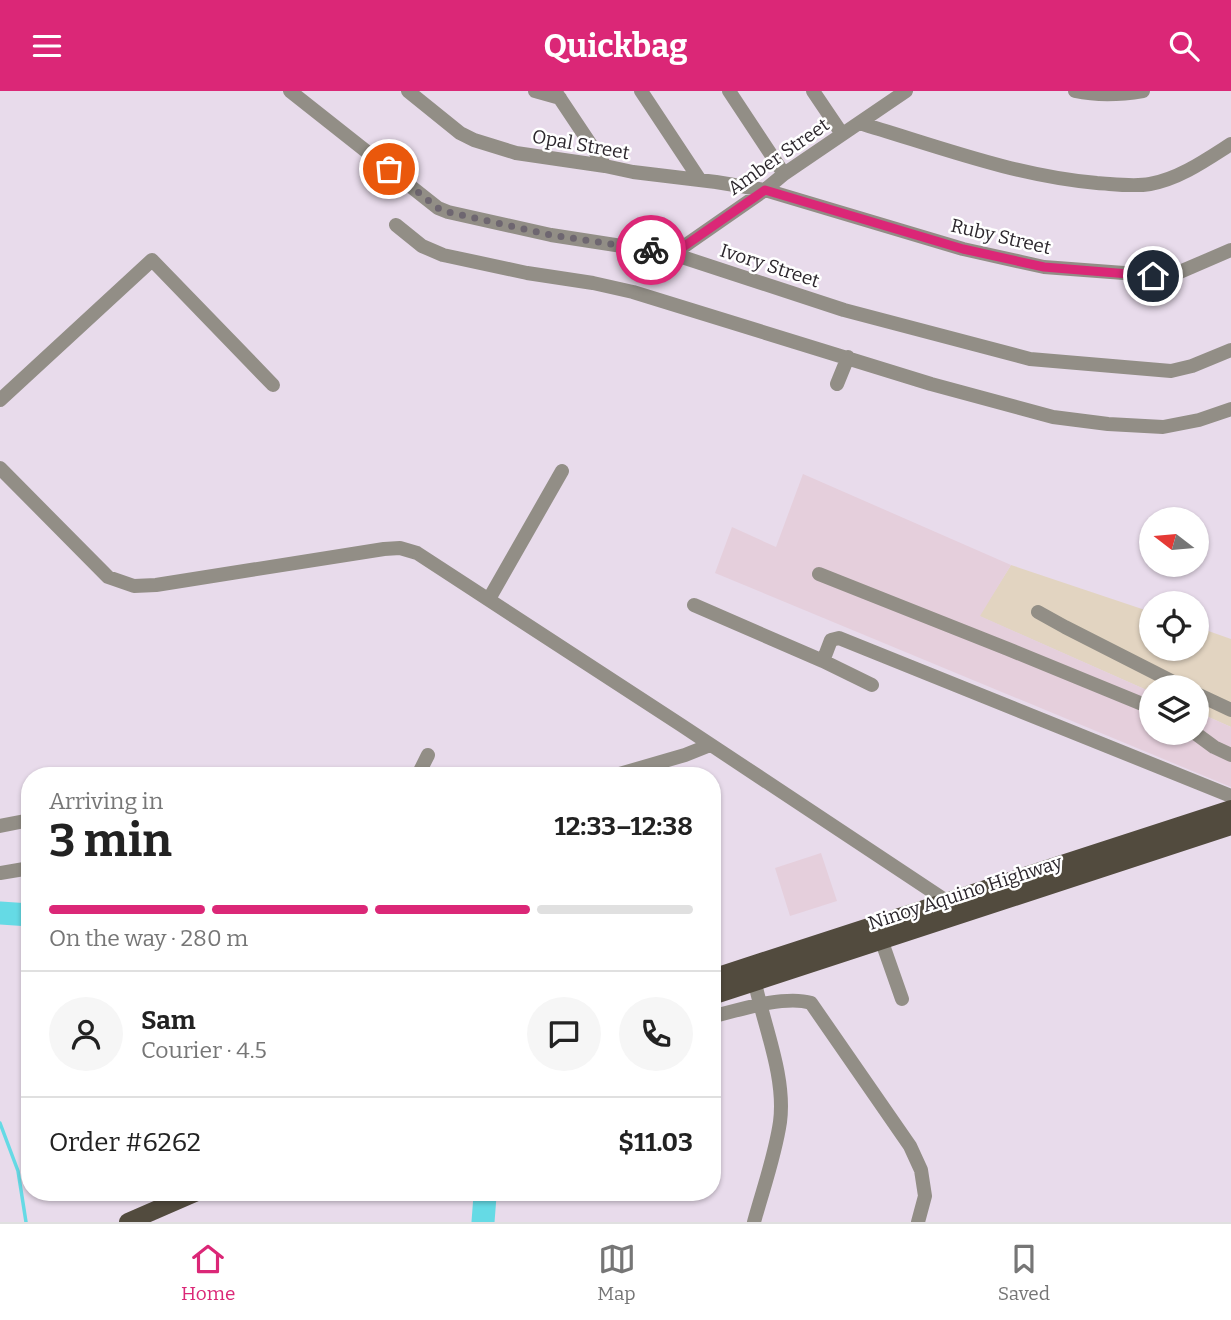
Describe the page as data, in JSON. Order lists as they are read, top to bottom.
{
  "streets": {
    "main road": ["Ninoy Aquino Highway"],
    "street": [
      "Opal Street",
      "Amber Street",
      "Ruby Street",
      "Ivory Street"
    ]
  },
  "crossings": [
    ["Opal Street", "Amber Street"],
    ["Opal Street", "Ruby Street"],
    ["Amber Street", "Ruby Street"],
    ["Amber Street", "Ivory Street"]
  ],
  "north": "left",
  "page": {
    "header": "Quickbag",
    "heading": ["3 min", "Arriving in", "12:33–12:38"],
    "panel": [
      "Sam",
      "Courier · 4.5",
      "Order #6262",
      "$11.03"
    ],
    "bar": "On the way · 280 m",
    "tabs": ["Home", "Map", "Saved"]
  }
}
